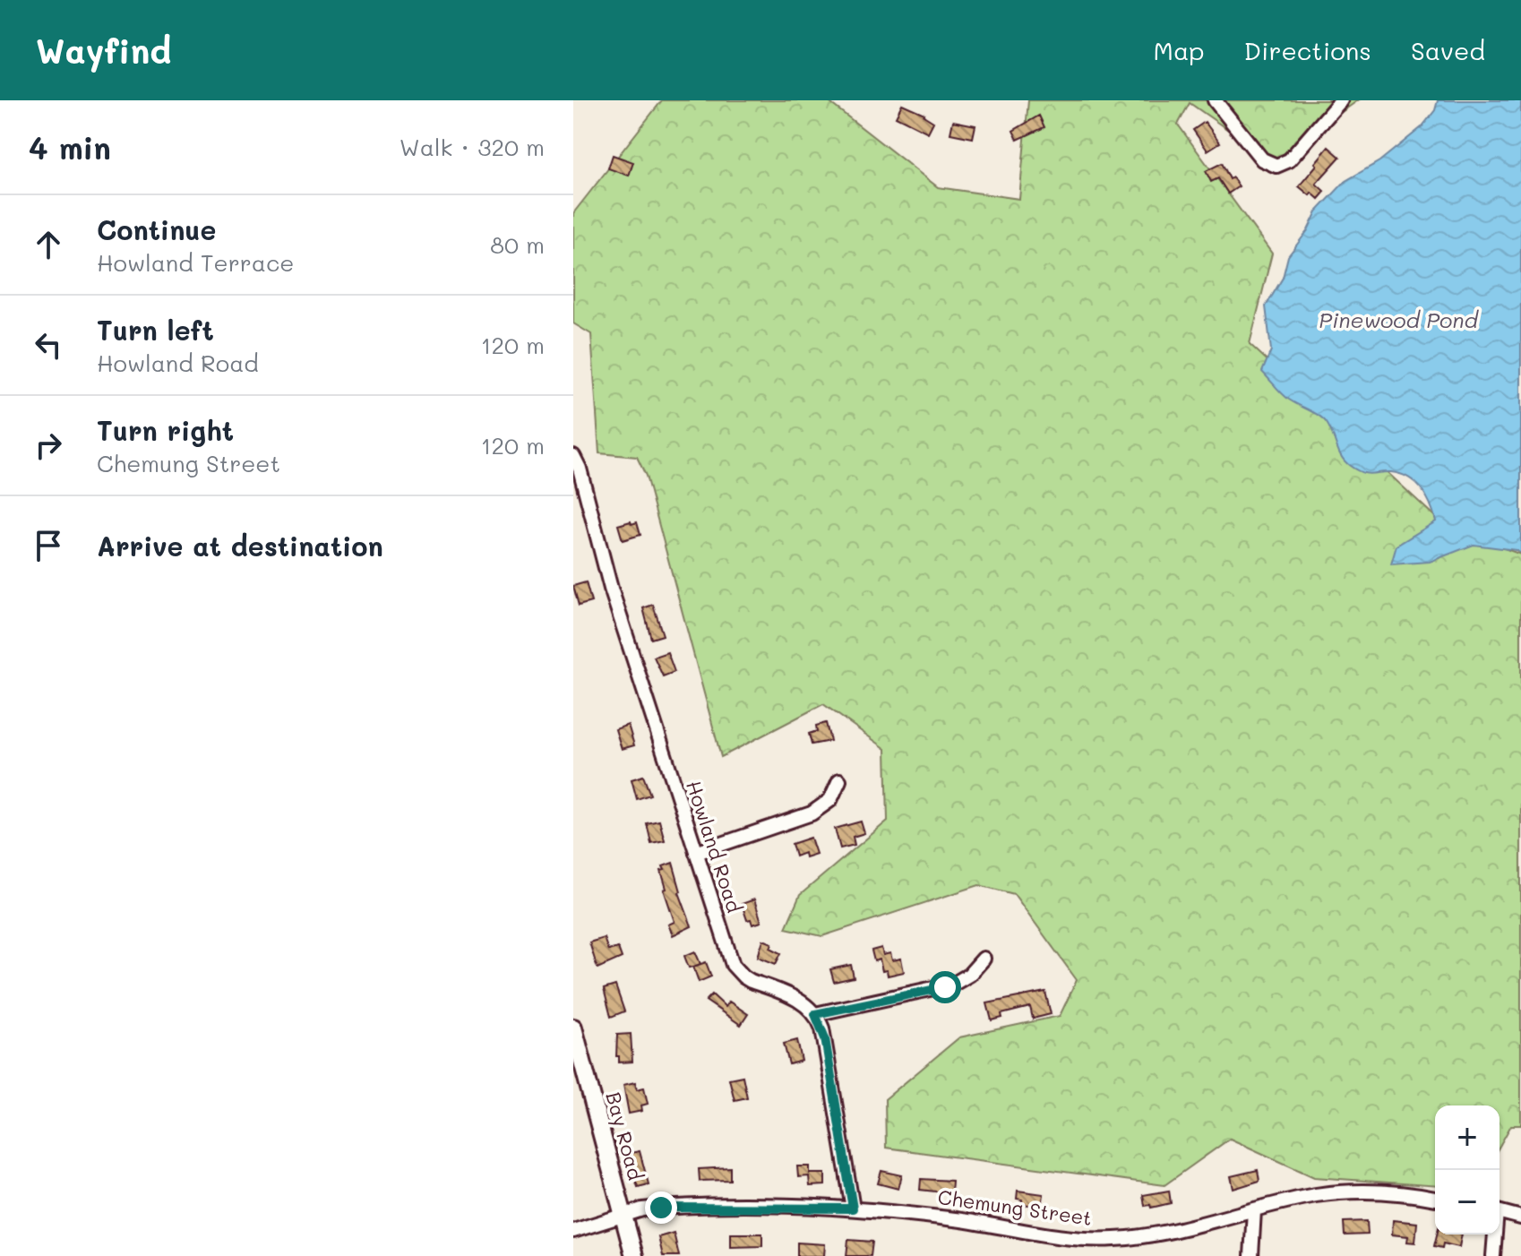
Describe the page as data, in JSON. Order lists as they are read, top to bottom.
{
  "streets": {
    "main road": ["Bay Road"],
    "street": ["Howland Road", "Chemung Street"]
  },
  "crossings": [
    ["Bay Road", "Chemung Street"]
  ],
  "water": ["Pinewood Pond"],
  "page": {
    "header": "Wayfind",
    "nav": ["Map", "Directions", "Saved"],
    "heading": ["4 min", "Walk · 320 m"],
    "list": [
      ["Continue", "Howland Terrace", "80 m"],
      ["Turn left", "Howland Road", "120 m"],
      ["Turn right", "Chemung Street", "120 m"],
      "Arrive at destination"
    ],
    "map_buttons": ["+", "−"]
  }
}
